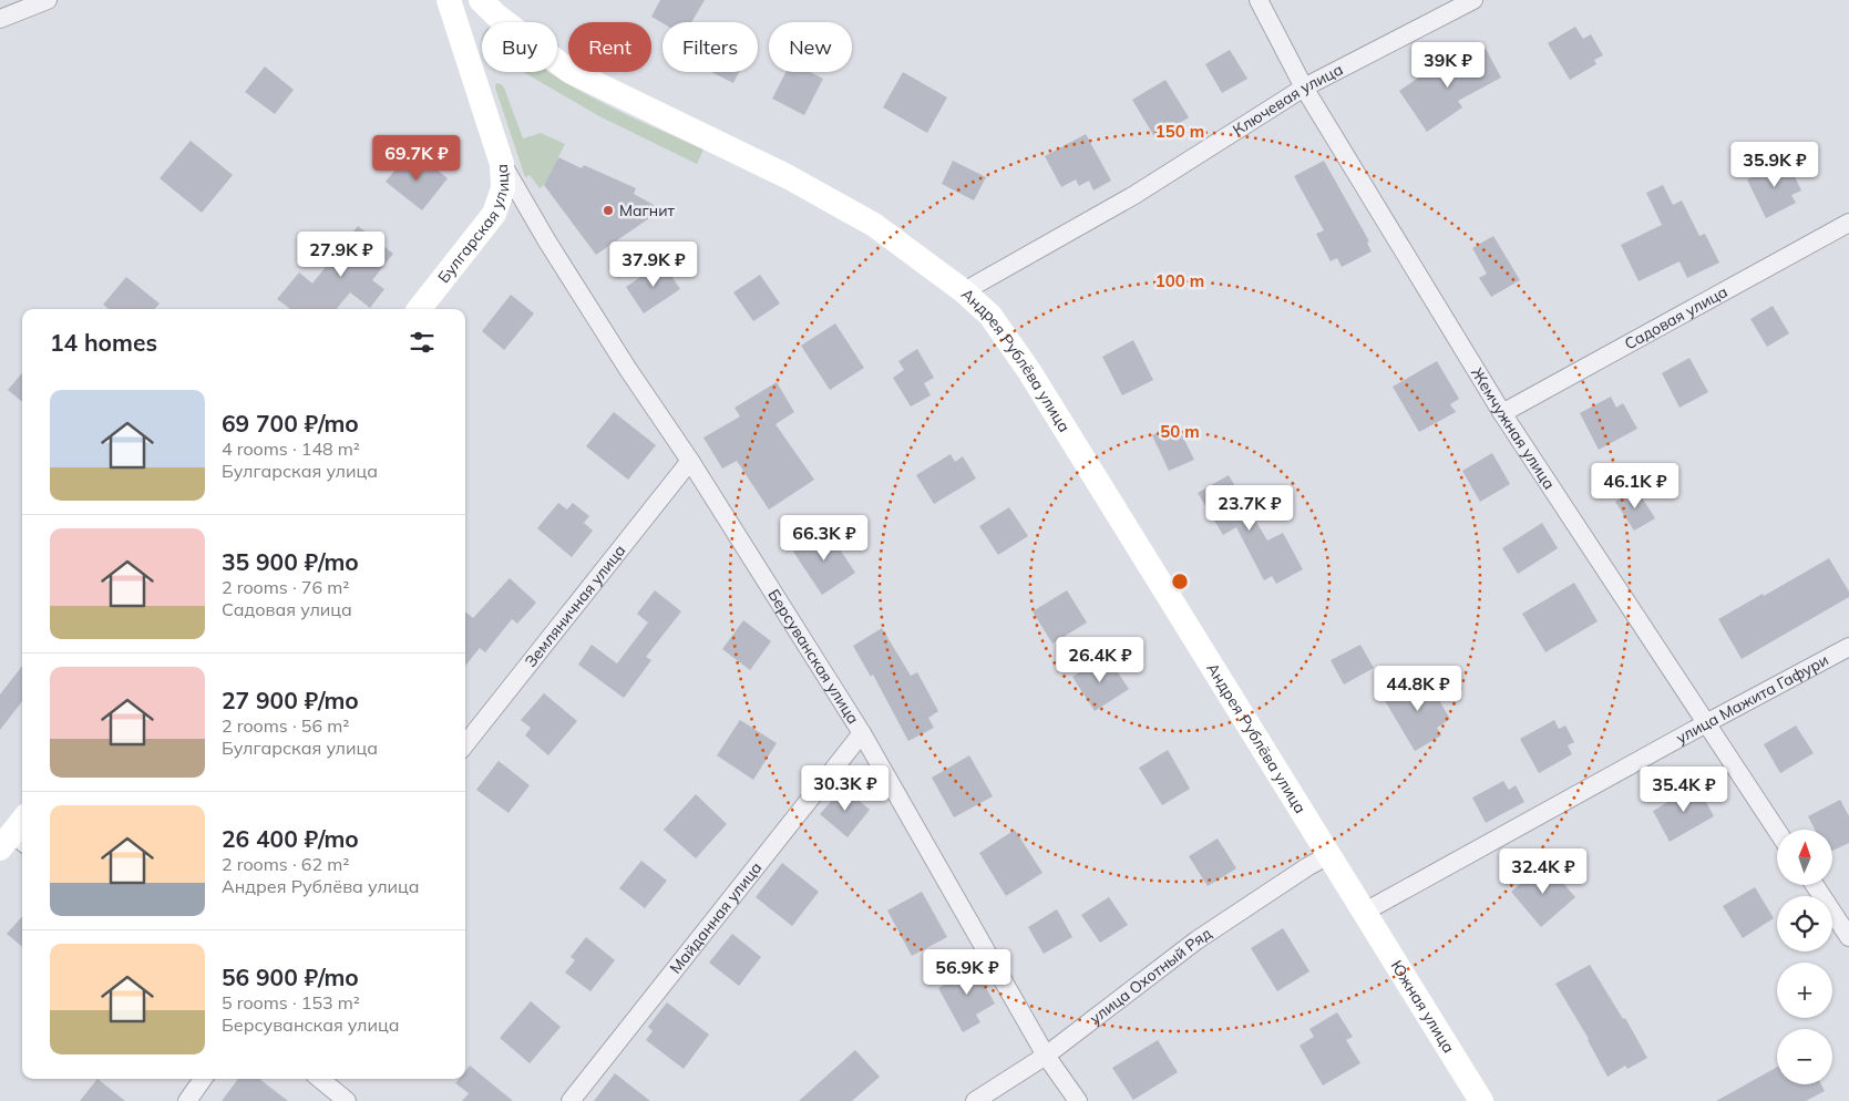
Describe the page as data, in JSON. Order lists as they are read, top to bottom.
{
  "streets": {
    "street": [
      "Ключевая улица",
      "Булгарская улица",
      "Садовая улица",
      "Андрея Рублёва улица",
      "Жемчужная улица",
      "Земляничная улица",
      "Берсуванская улица",
      "улица Мажита Гафури",
      "Майданная улица",
      "улица Охотный Ряд",
      "Южная улица"
    ]
  },
  "crossings": [
    ["Ключевая улица", "Андрея Рублёва улица"],
    ["Ключевая улица", "Жемчужная улица"],
    ["Булгарская улица", "Берсуванская улица"],
    ["Садовая улица", "Жемчужная улица"],
    ["Андрея Рублёва улица", "улица Мажита Гафури"],
    ["Андрея Рублёва улица", "улица Охотный Ряд"],
    ["Андрея Рублёва улица", "Южная улица"],
    ["Жемчужная улица", "улица Мажита Гафури"],
    ["Земляничная улица", "Берсуванская улица"],
    ["Берсуванская улица", "Майданная улица"],
    ["Берсуванская улица", "улица Охотный Ряд"],
    ["улица Мажита Гафури", "Южная улица"]
  ],
  "places": ["Магнит"],
  "north": "top",
  "page": {
    "chip": [
      "Buy",
      "Rent",
      "Filters",
      "New"
    ],
    "price": [
      "39K ₽",
      "69.7K ₽",
      "35.9K ₽",
      "27.9K ₽",
      "37.9K ₽",
      "46.1K ₽",
      "23.7K ₽",
      "66.3K ₽",
      "26.4K ₽",
      "44.8K ₽",
      "30.3K ₽",
      "35.4K ₽",
      "32.4K ₽",
      "56.9K ₽"
    ],
    "heading": "14 homes",
    "list": [
      {
        "name": "69 700 ₽/mo",
        "note": "4 rooms · 148 m² · Булгарская улица"
      },
      {
        "name": "35 900 ₽/mo",
        "note": "2 rooms · 76 m² · Садовая улица"
      },
      {
        "name": "27 900 ₽/mo",
        "note": "2 rooms · 56 m² · Булгарская улица"
      },
      {
        "name": "26 400 ₽/mo",
        "note": "2 rooms · 62 m² · Андрея Рублёва улица"
      },
      {
        "name": "56 900 ₽/mo",
        "note": "5 rooms · 153 m² · Берсуванская улица"
      }
    ],
    "map_buttons": ["+", "−"]
  },
  "rings": ["150 m", "100 m", "50 m"]
}
